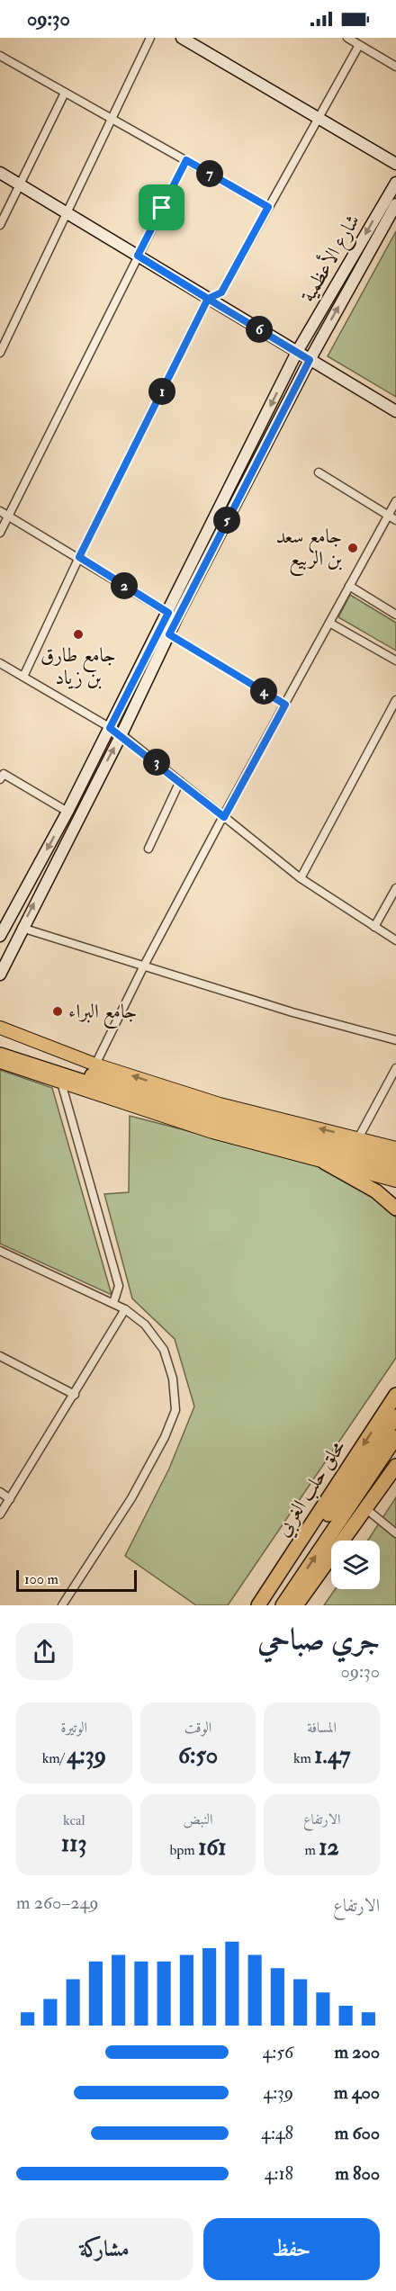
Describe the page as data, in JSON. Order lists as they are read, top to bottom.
{
  "streets": {
    "highway": ["محلق حلب الغربي"],
    "street": ["شارع الأعظمية"]
  },
  "places": ["جامع سعد بن الربيع", "جامع طارق بن زياد", "جامع البراء"],
  "scale_bar": "100 m",
  "page": {
    "status": "09:30",
    "pins": [
      "7",
      "6",
      "1",
      "5",
      "2",
      "4",
      "3"
    ],
    "scale": "100 m",
    "heading": ["جري صباحي", "09:30"],
    "stats": [
      ["المسافة", "1.47 km"],
      ["الوقت", "6:50"],
      ["الوتيرة", "4:39 /km"],
      ["الارتفاع", "12 m"],
      ["النبض", "161 bpm"],
      ["kcal", "113"]
    ],
    "chart": ["الارتفاع", "249–260 m"],
    "list": [
      {
        "name": "200 m",
        "note": "4:56"
      },
      {
        "name": "400 m",
        "note": "4:39"
      },
      {
        "name": "600 m",
        "note": "4:48"
      },
      {
        "name": "800 m",
        "note": "4:18"
      }
    ],
    "buttons": ["حفظ", "مشاركة"]
  }
}
